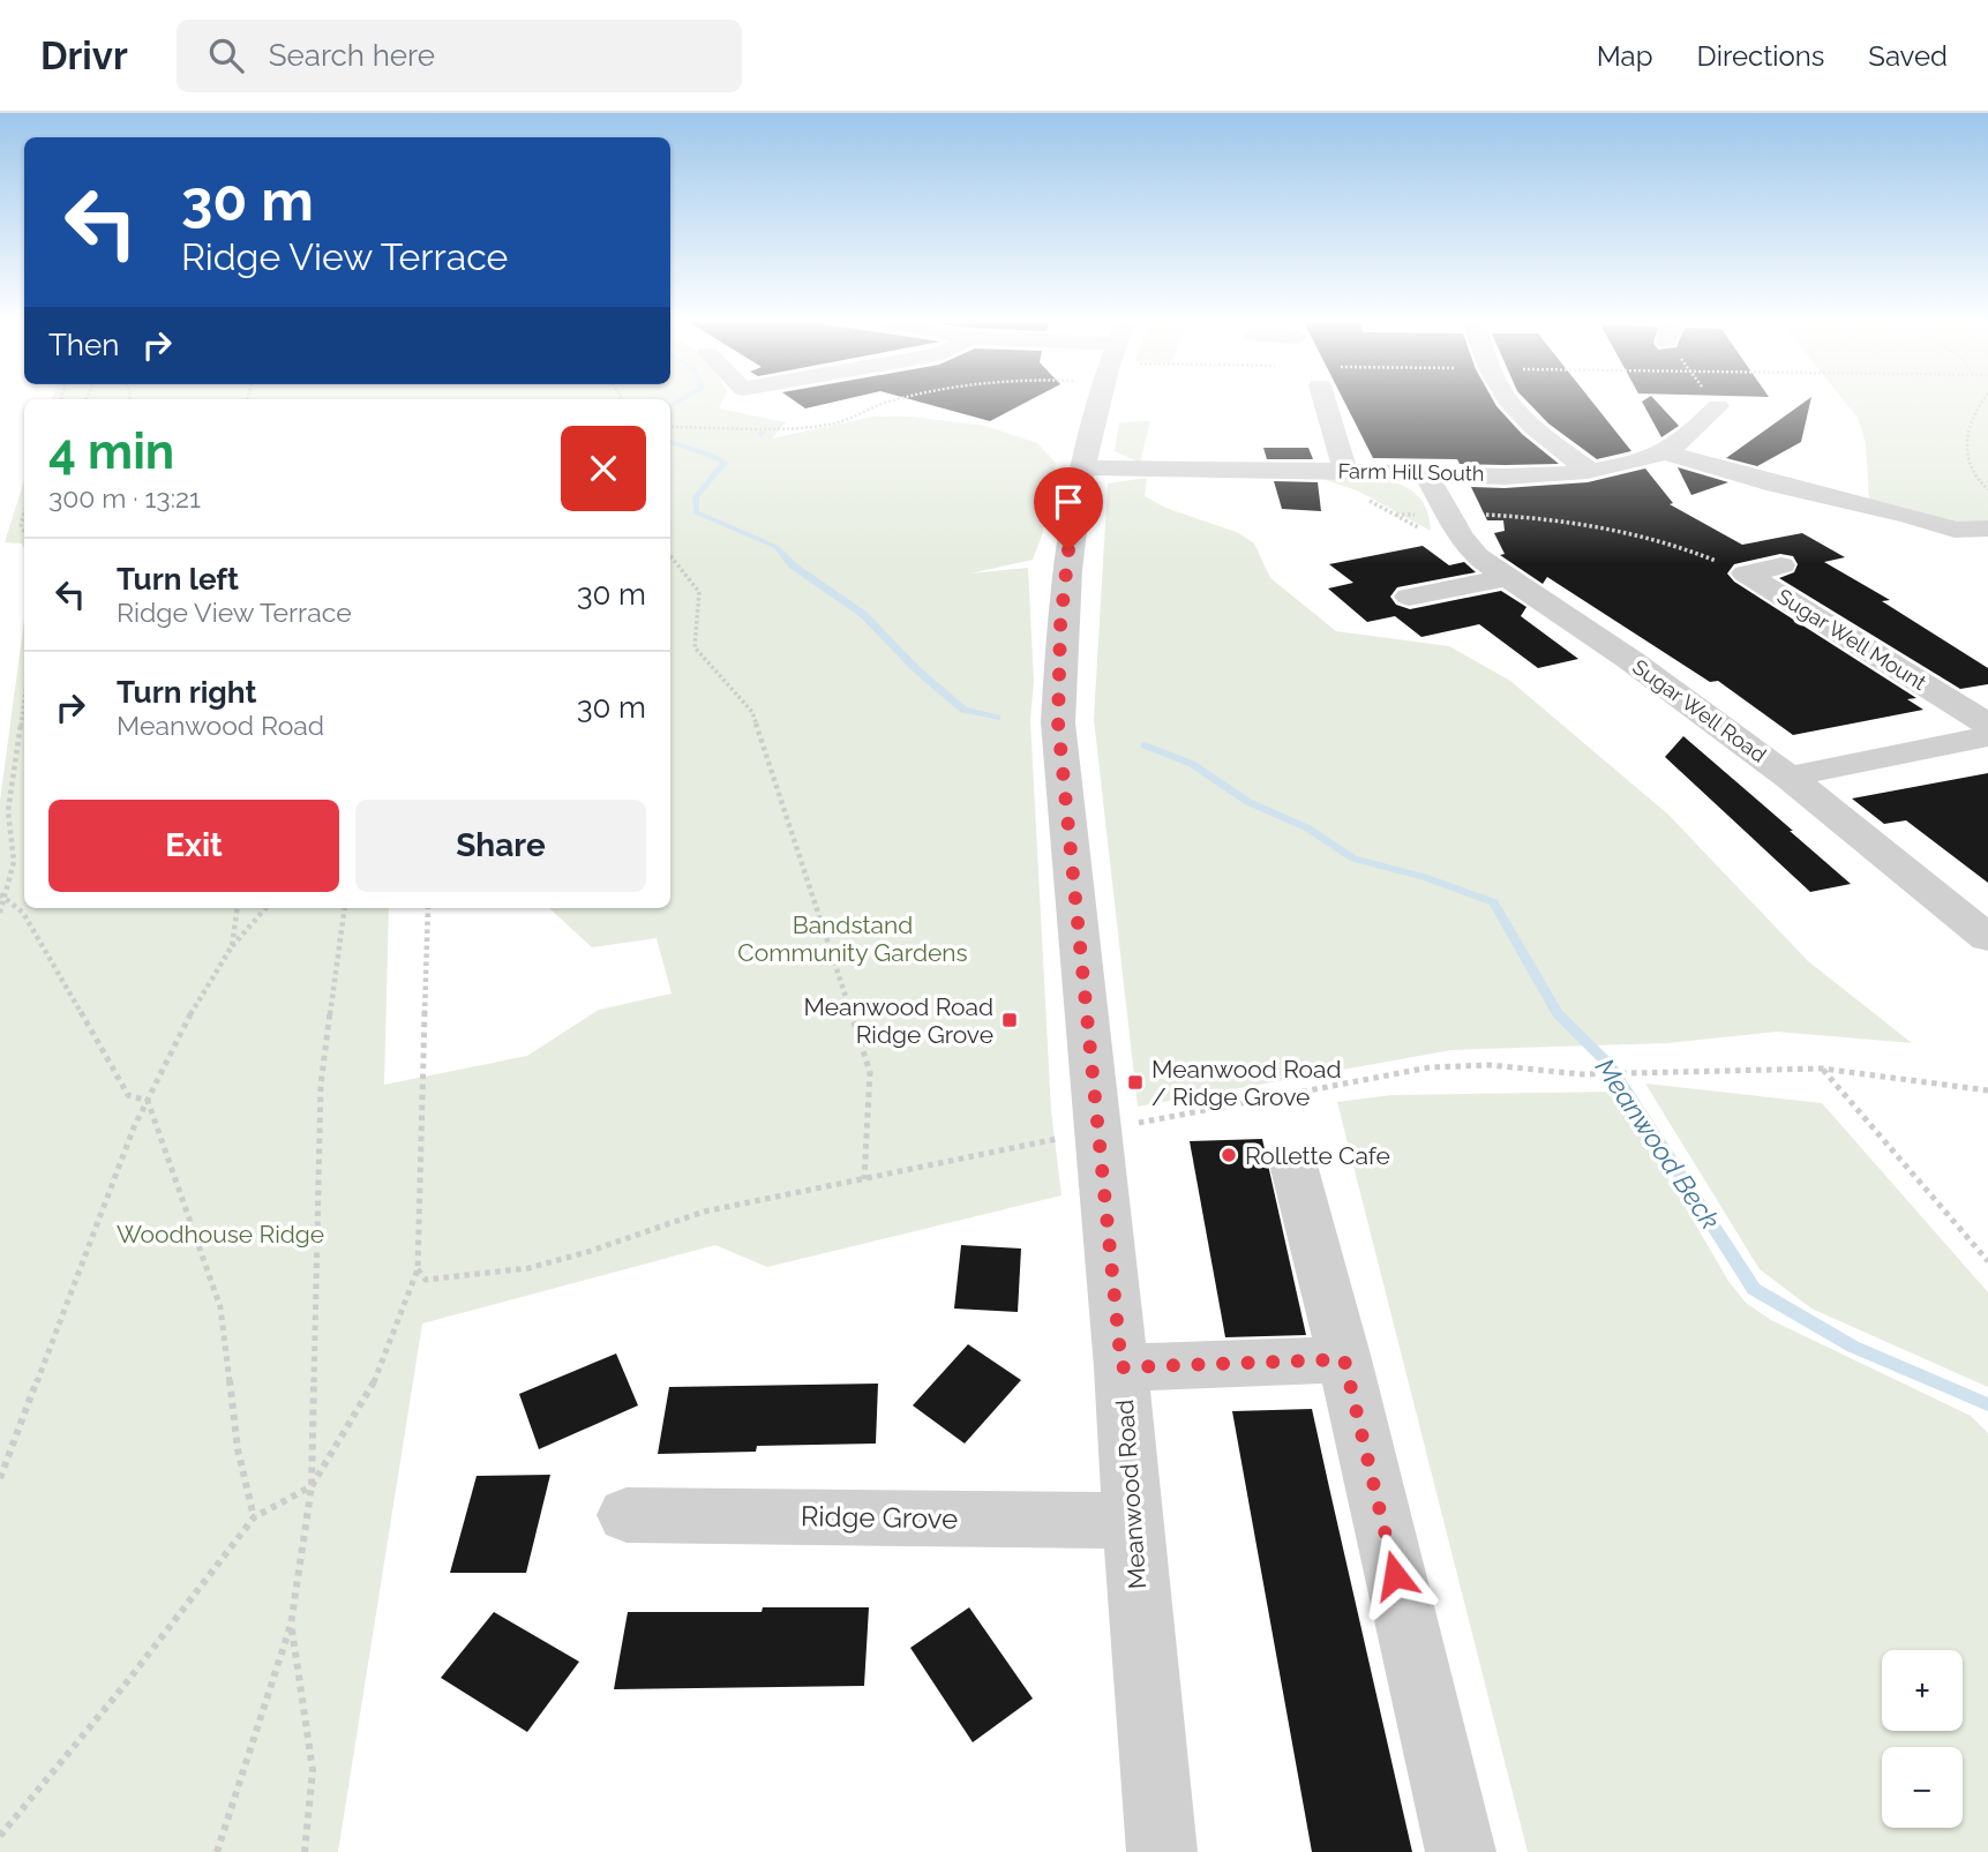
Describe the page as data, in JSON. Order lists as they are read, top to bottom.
{
  "streets": {
    "street": [
      "Farm Hill South",
      "Sugar Well Mount",
      "Sugar Well Road",
      "Meanwood Road",
      "Ridge Grove"
    ]
  },
  "crossings": [
    ["Farm Hill South", "Sugar Well Road"],
    ["Farm Hill South", "Meanwood Road"],
    ["Meanwood Road", "Ridge Grove"]
  ],
  "water": ["Meanwood Beck"],
  "parks": ["Bandstand Community Gardens", "Woodhouse Ridge"],
  "places": {
    "transit": ["Meanwood Road Ridge Grove", "Meanwood Road / Ridge Grove"],
    "other": ["Rollette Cafe"]
  },
  "page": {
    "header": "Drivr",
    "search": "Search here",
    "nav": ["Map", "Directions", "Saved"],
    "turn": ["30 m", "Ridge View Terrace"],
    "then": "Then",
    "heading": ["4 min", "300 m · 13:21"],
    "list": [
      {
        "name": "Turn left",
        "note": "Ridge View Terrace",
        "value": "30 m"
      },
      {
        "name": "Turn right",
        "note": "Meanwood Road",
        "value": "30 m"
      }
    ],
    "buttons": ["Exit", "Share"],
    "map_buttons": ["+", "−"]
  }
}
